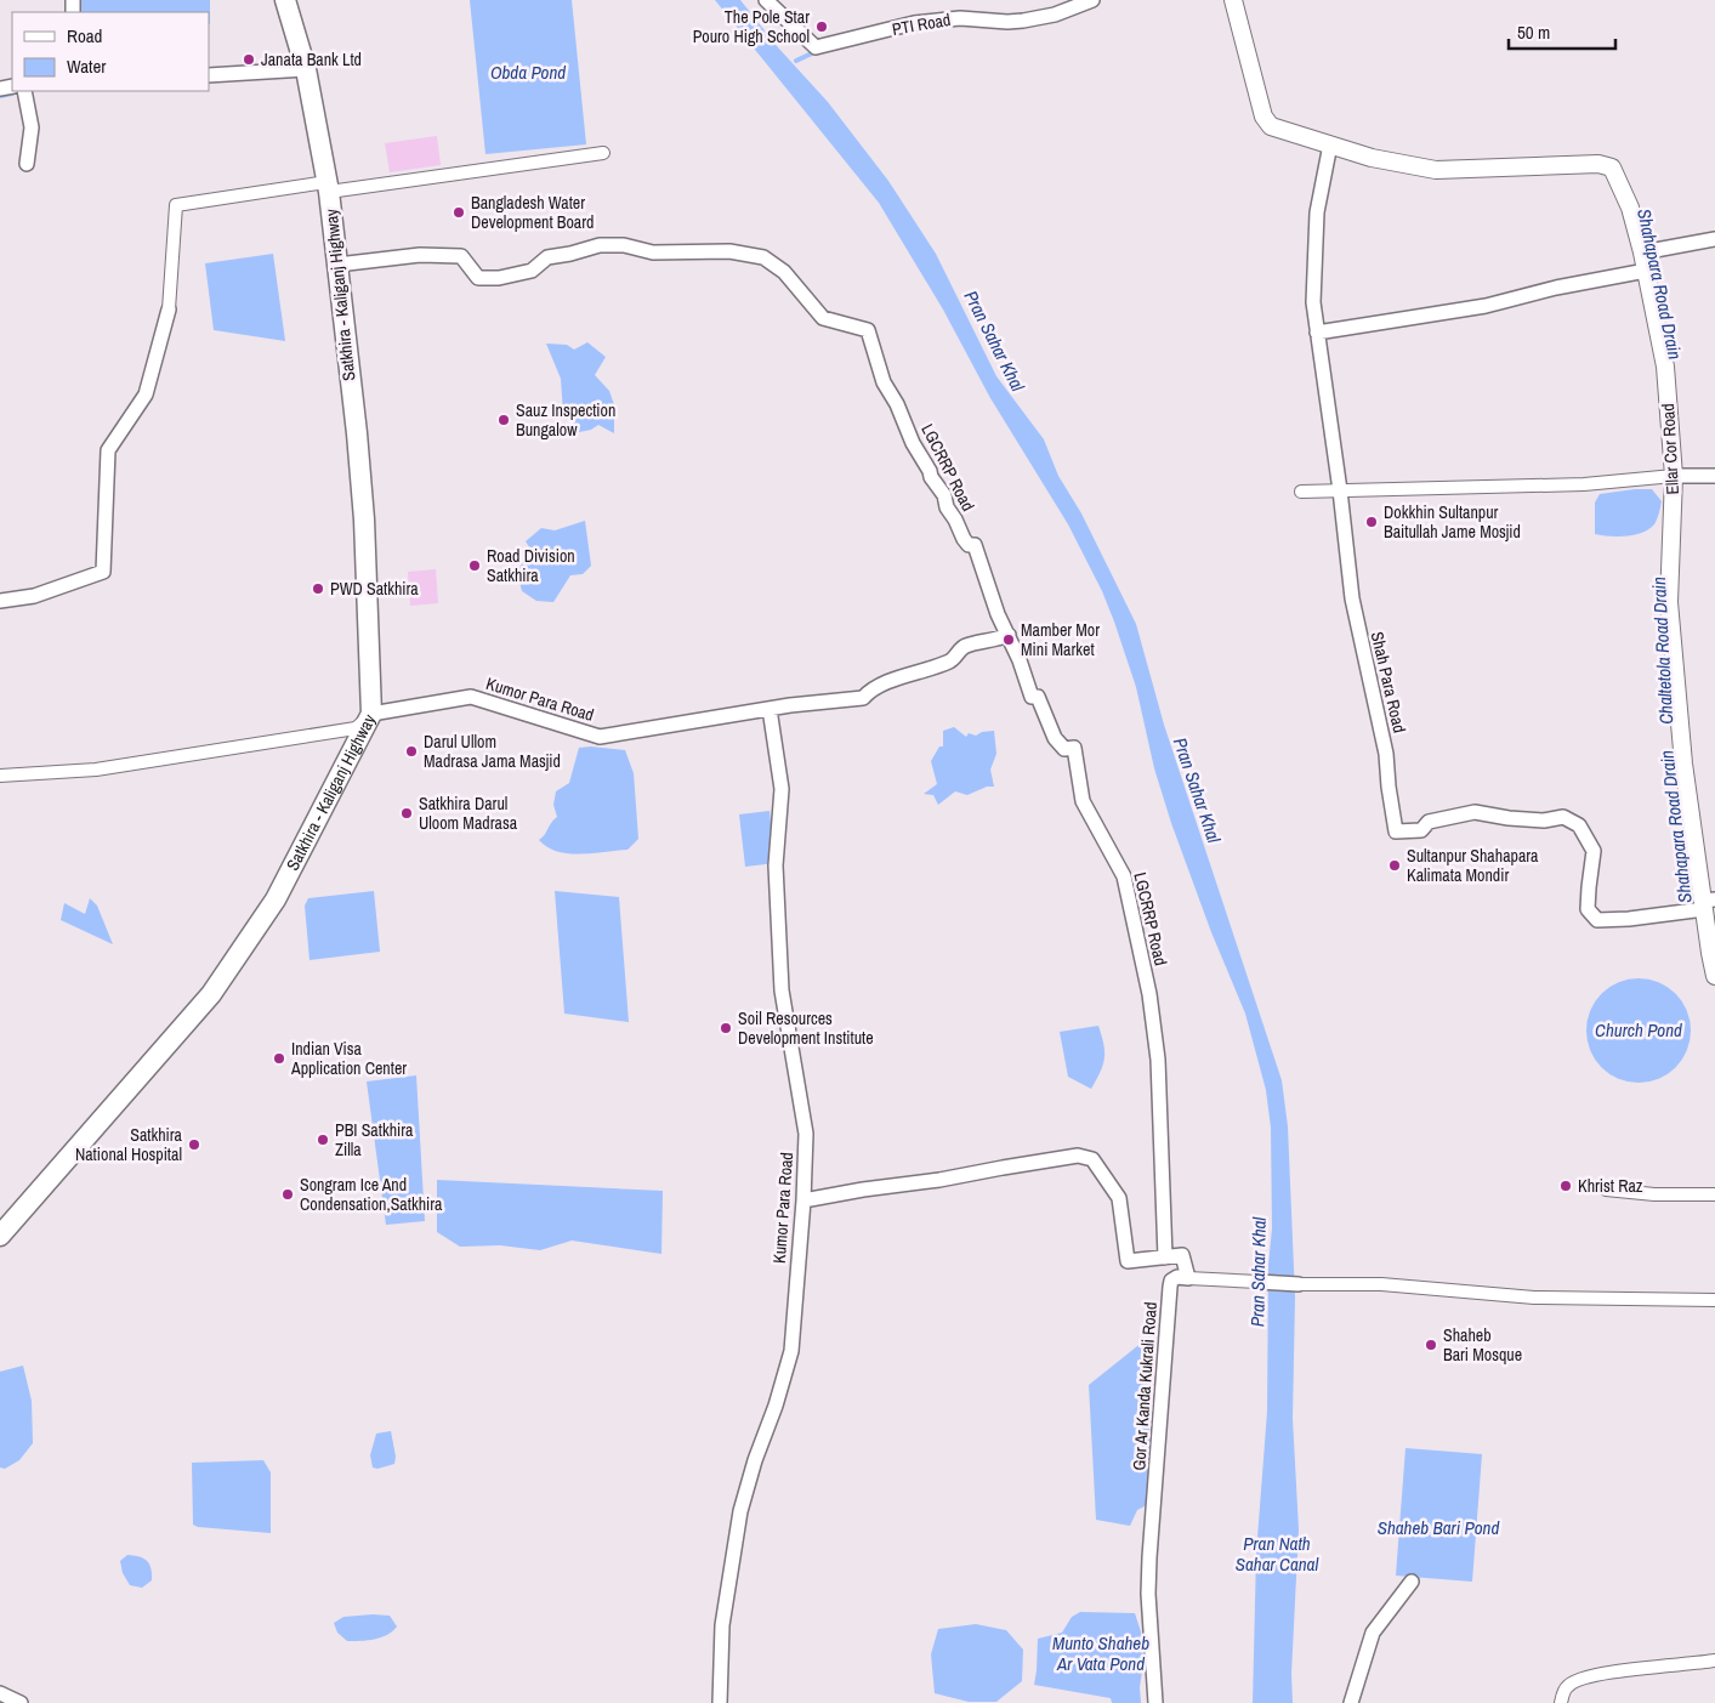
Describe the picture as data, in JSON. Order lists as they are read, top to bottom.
{
  "streets": {
    "highway": ["Satkhira - Kaliganj Highway"],
    "main road": ["Ellar Cor Road"],
    "street": [
      "PTI Road",
      "LGCRRP Road",
      "Shah Para Road",
      "Kumor Para Road",
      "Gor Ar Kanda Kukrali Road"
    ]
  },
  "crossings": [
    ["Satkhira - Kaliganj Highway", "LGCRRP Road"],
    ["Satkhira - Kaliganj Highway", "Kumor Para Road"],
    ["Ellar Cor Road", "Shah Para Road"],
    ["LGCRRP Road", "Kumor Para Road"]
  ],
  "water": [
    "Obda Pond",
    "Shahapara Road Drain",
    "Pran Sahar Khal",
    "Chaltetola Road Drain",
    "Church Pond",
    "Shaheb Bari Pond",
    "Pran Nath Sahar Canal",
    "Munto Shaheb Ar Vata Pond"
  ],
  "places": [
    "The Pole Star Pouro High School",
    "Janata Bank Ltd",
    "Bangladesh Water Development Board",
    "Sauz Inspection Bungalow",
    "Dokkhin Sultanpur Baitullah Jame Mosjid",
    "Road Division Satkhira",
    "PWD Satkhira",
    "Mamber Mor Mini Market",
    "Darul Ullom Madrasa Jama Masjid",
    "Satkhira Darul Uloom Madrasa",
    "Sultanpur Shahapara Kalimata Mondir",
    "Soil Resources Development Institute",
    "Indian Visa Application Center",
    "PBI Satkhira Zilla",
    "Satkhira National Hospital",
    "Khrist Raz",
    "Songram Ice And Condensation,Satkhira",
    "Shaheb Bari Mosque"
  ],
  "legend": ["Road", "Water"],
  "scale_bar": "50 m"
}
